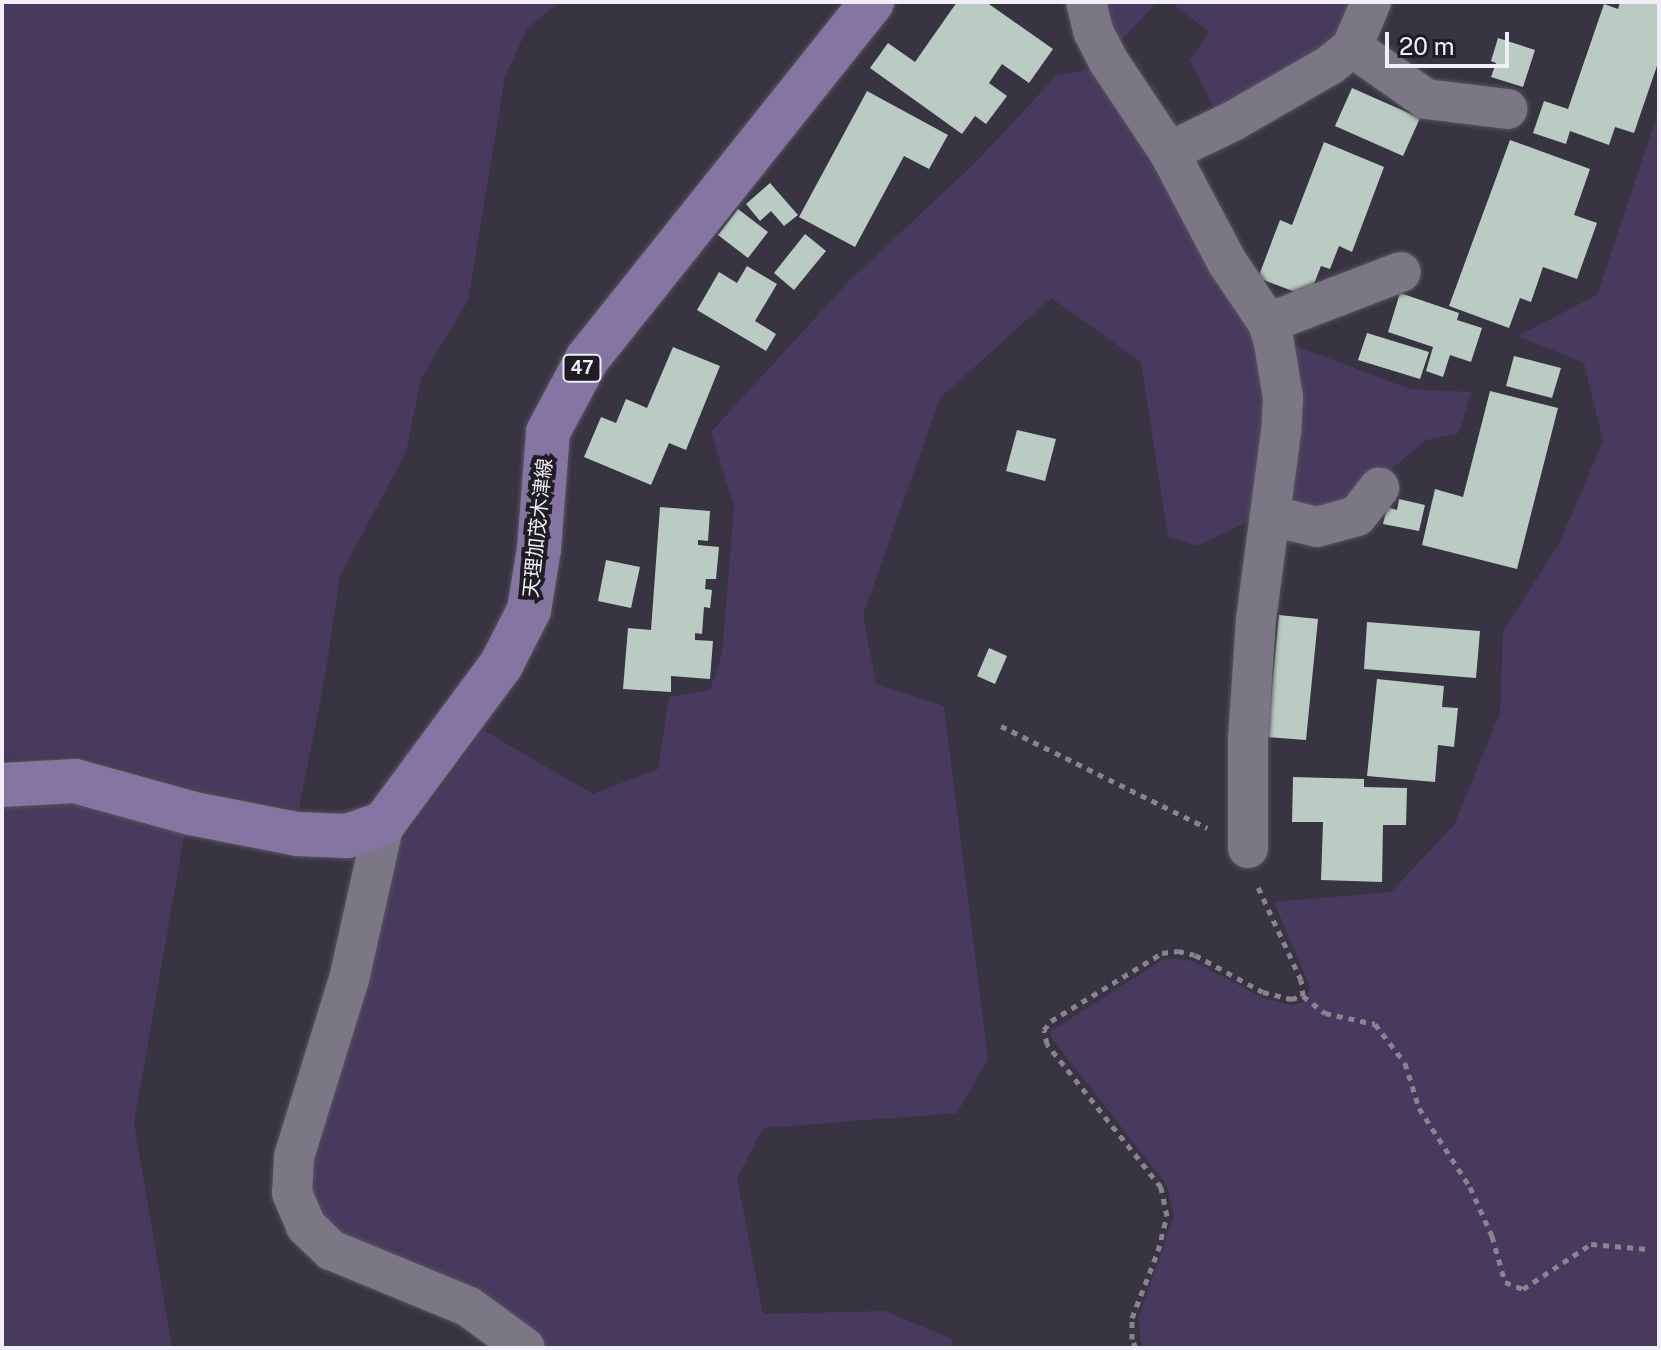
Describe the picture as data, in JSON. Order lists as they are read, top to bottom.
{
  "streets": {
    "main road": ["47", "天理加茂木津線"]
  },
  "scale_bar": "20 m"
}
